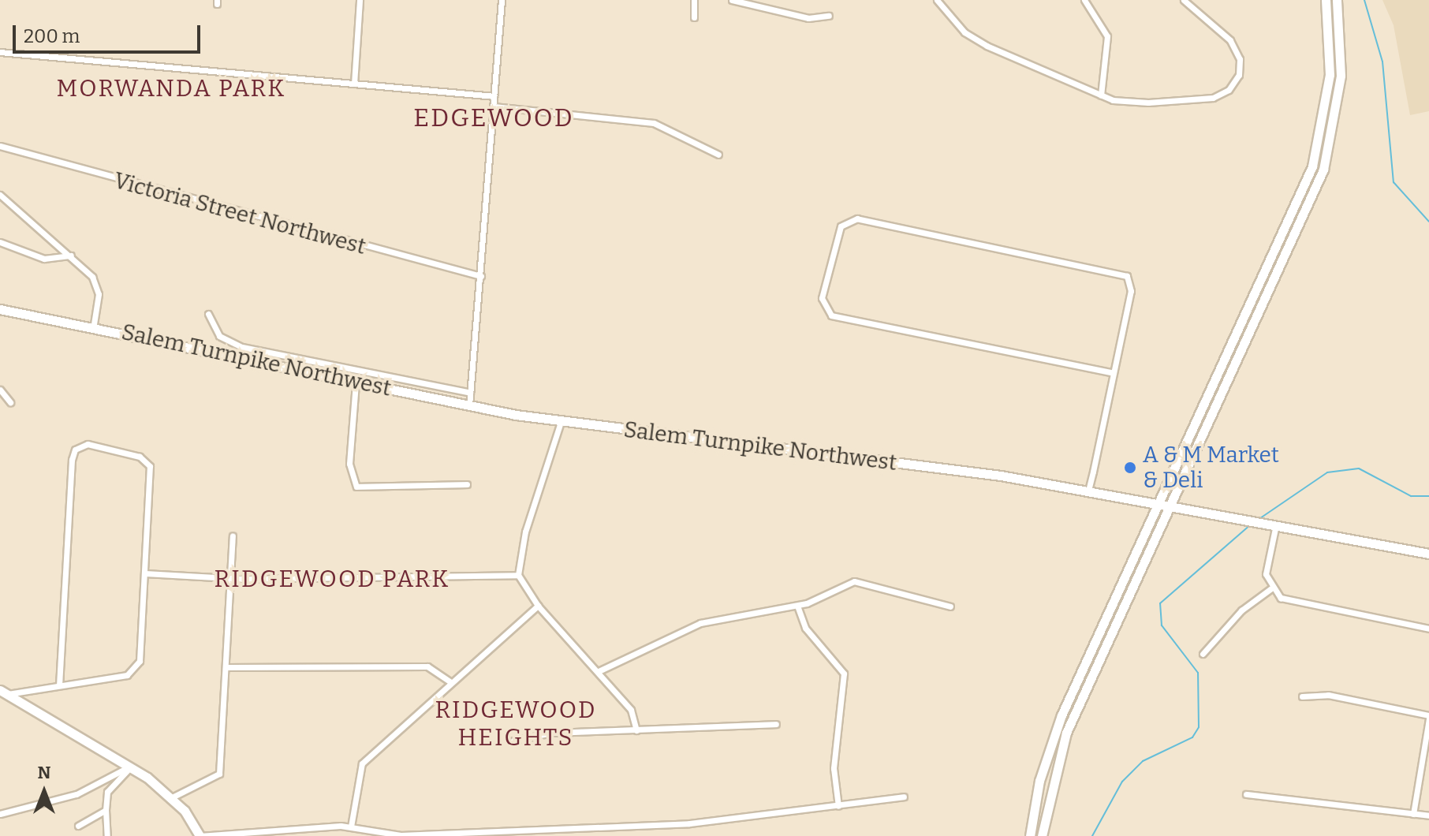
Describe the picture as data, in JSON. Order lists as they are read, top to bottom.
{
  "streets": {
    "main road": ["Salem Turnpike Northwest"],
    "street": ["Victoria Street Northwest"]
  },
  "districts": [
    "MORWANDA PARK",
    "EDGEWOOD",
    "RIDGEWOOD PARK",
    "RIDGEWOOD HEIGHTS"
  ],
  "places": ["A & M Market & Deli"],
  "scale_bar": "200 m",
  "north": "top"
}
